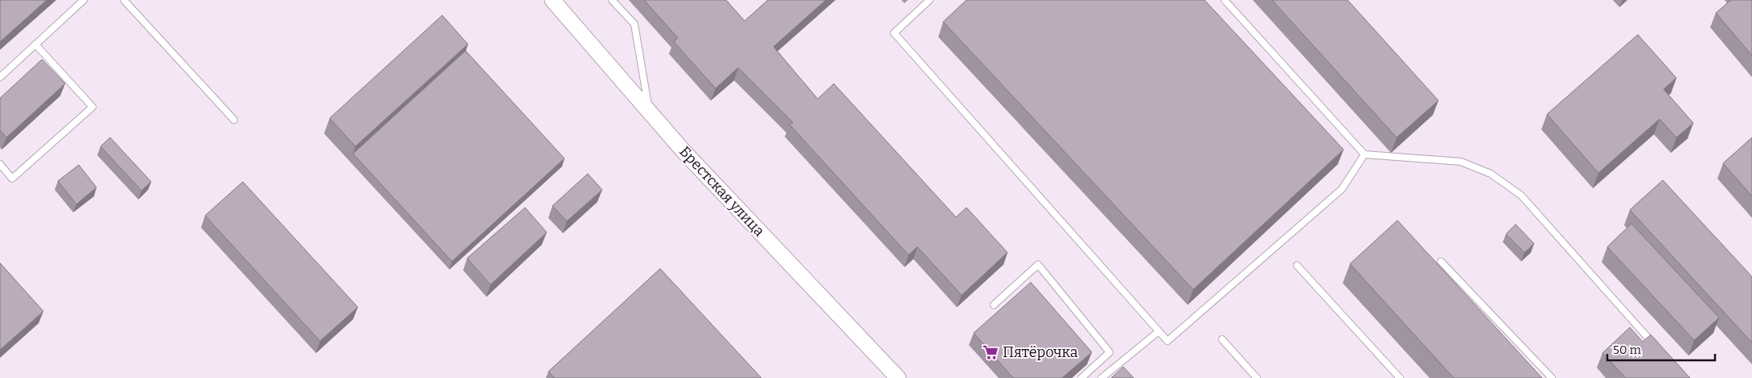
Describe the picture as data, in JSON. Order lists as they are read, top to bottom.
{
  "streets": {
    "street": ["Брестская улица"]
  },
  "places": {
    "supermarket": ["Пятёрочка"]
  },
  "scale_bar": "50 m"
}
